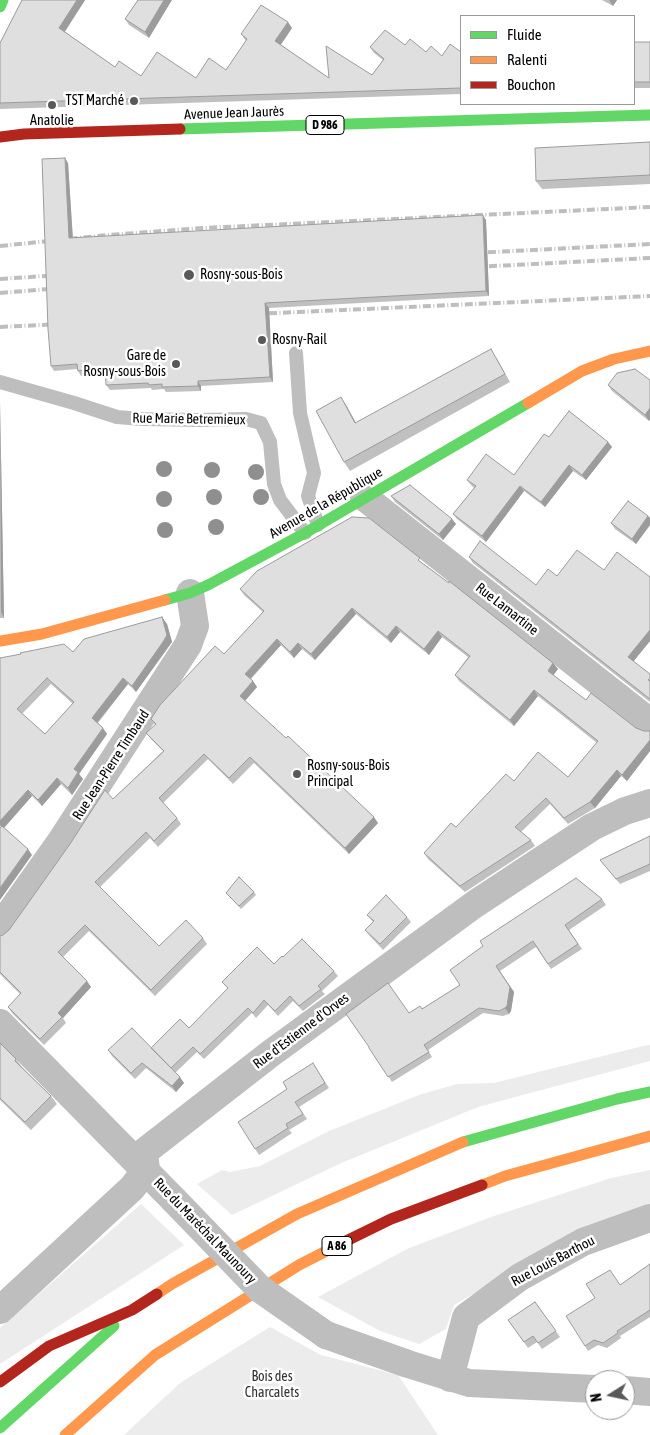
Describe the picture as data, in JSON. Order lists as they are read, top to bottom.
{
  "streets": {
    "main road": [
      "Avenue Jean Jaurès",
      "D 986",
      "Avenue de la République",
      "A 86"
    ],
    "street": [
      "Rue Lamartine",
      "Rue Jean-Pierre Timbaud",
      "Rue d'Estienne d'Orves",
      "Rue du Maréchal Maunoury",
      "Rue Louis Barthou"
    ],
    "lane": ["Rue Marie Betremieux"]
  },
  "crossings": [
    ["Rue Marie Betremieux", "Avenue de la République"],
    ["Avenue de la République", "Rue Lamartine"],
    ["Avenue de la République", "Rue Jean-Pierre Timbaud"],
    ["Rue d'Estienne d'Orves", "Rue du Maréchal Maunoury"],
    ["Rue du Maréchal Maunoury", "Rue Louis Barthou"]
  ],
  "parks": ["Bois des Charcalets"],
  "places": [
    "TST Marché",
    "Anatolie",
    "Rosny-sous-Bois",
    "Rosny-Rail",
    "Gare de Rosny-sous-Bois",
    "Rosny-sous-Bois Principal"
  ],
  "legend": ["Fluide", "Ralenti", "Bouchon"],
  "north": "left"
}
